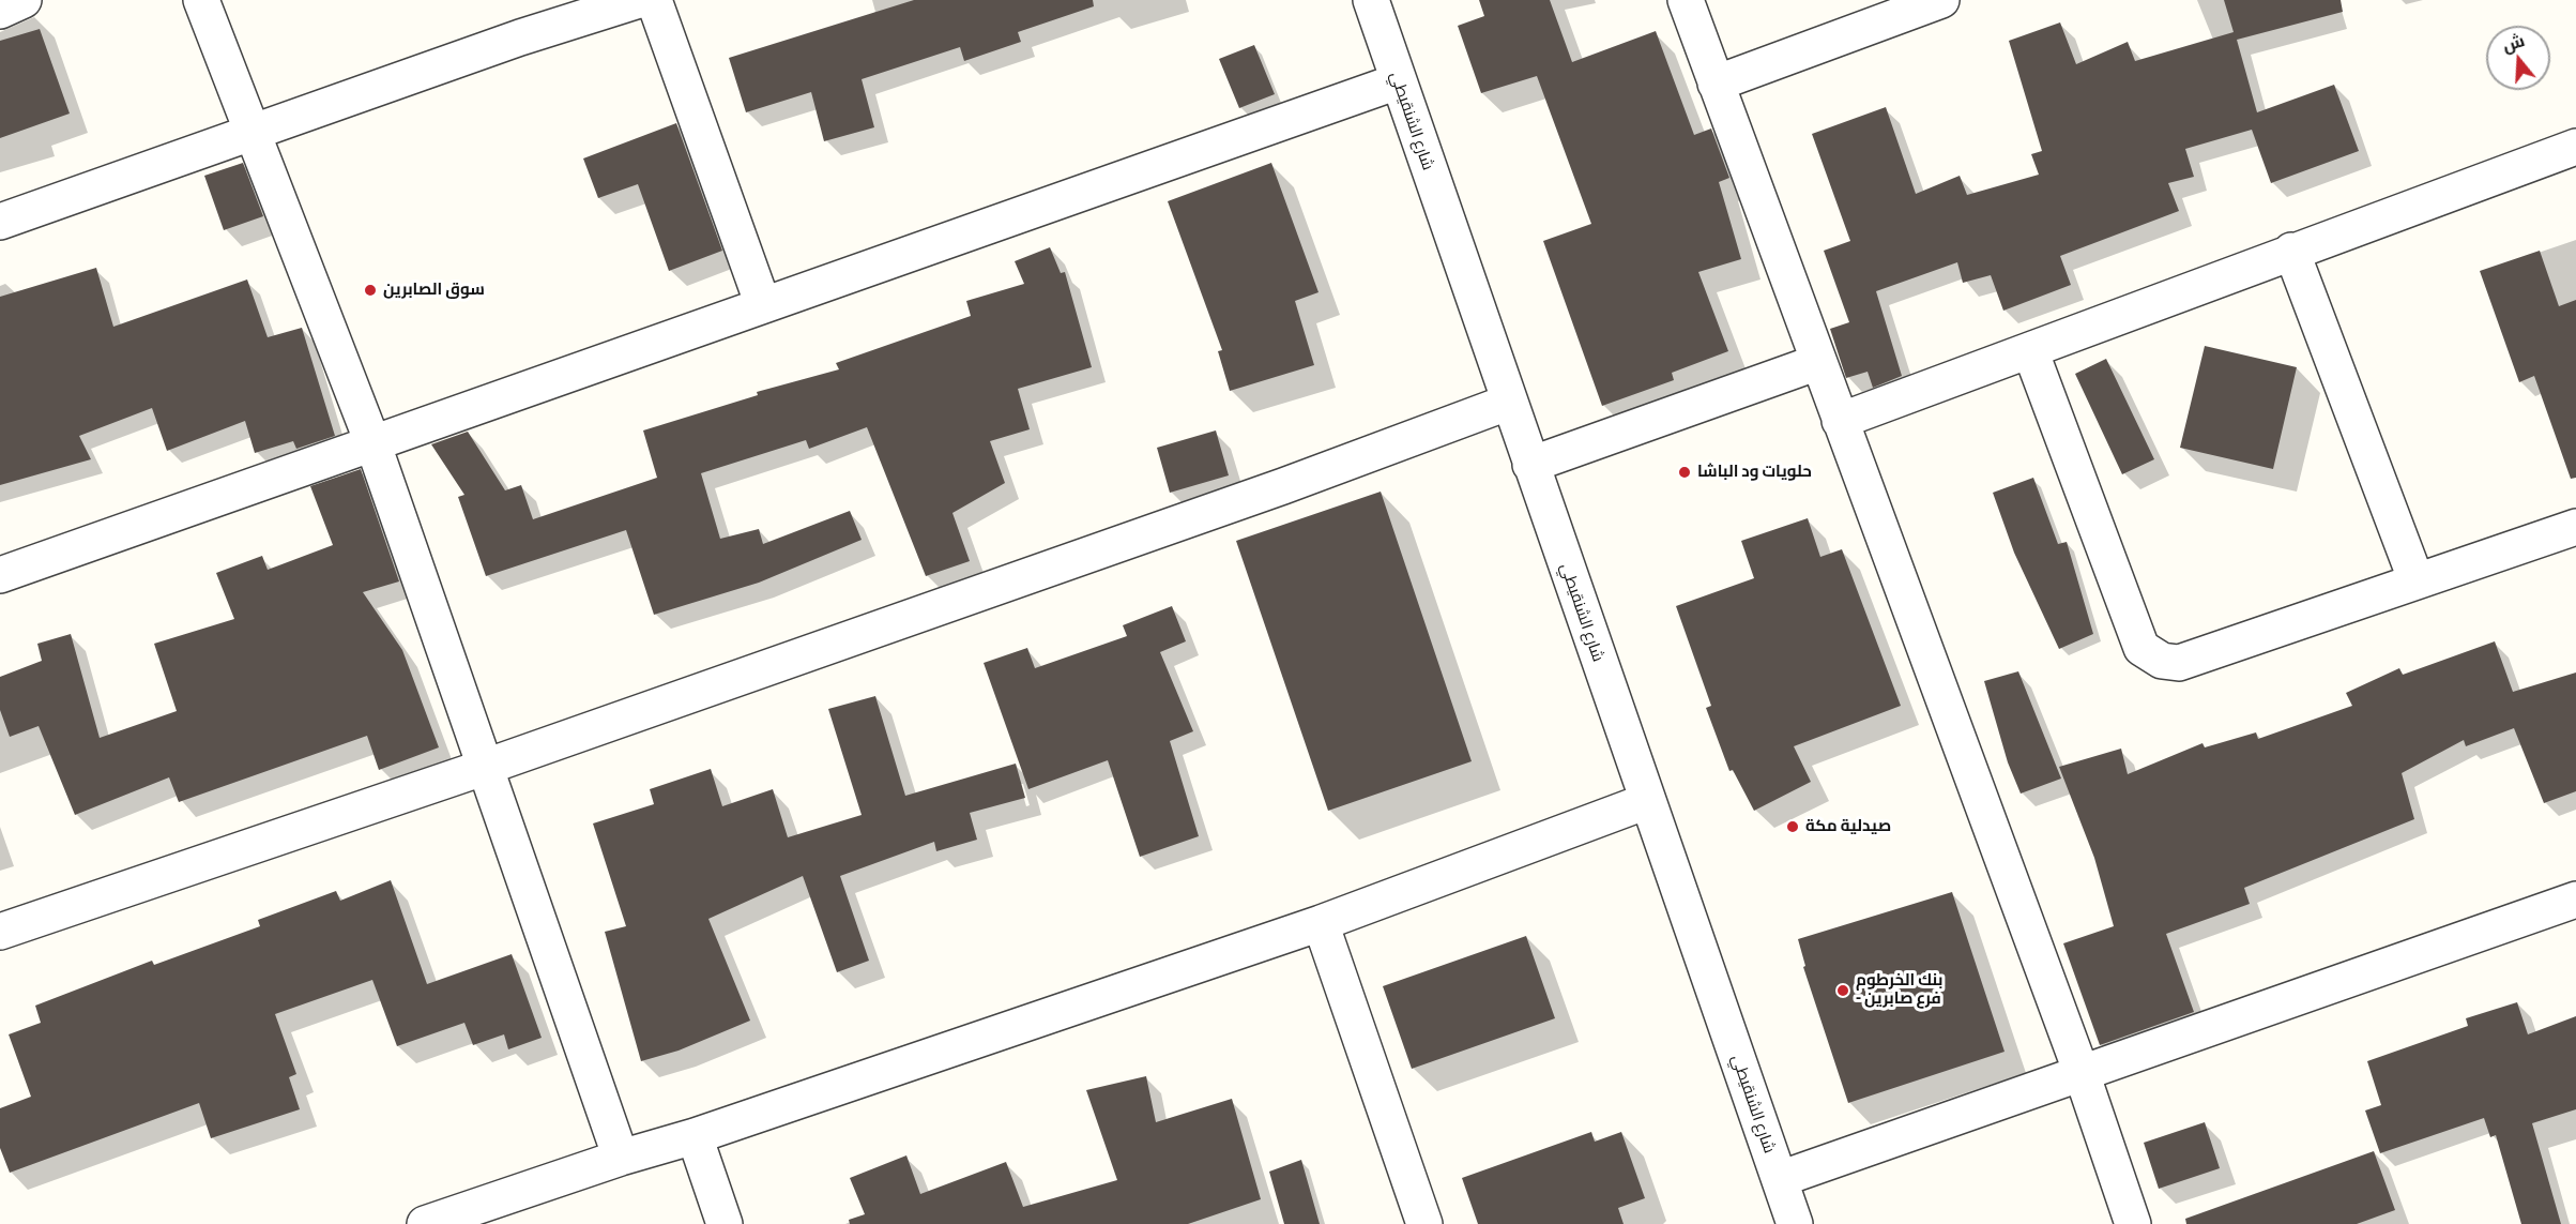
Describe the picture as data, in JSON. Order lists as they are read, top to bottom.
{
  "streets": {
    "street": ["شارع الشنقيطي"]
  },
  "places": [
    "سوق الصابرين",
    "حلويات ود الباشا",
    "صيدلية مكة",
    "بنك الخرطوم - فرع صابرين"
  ],
  "north": "top"
}
